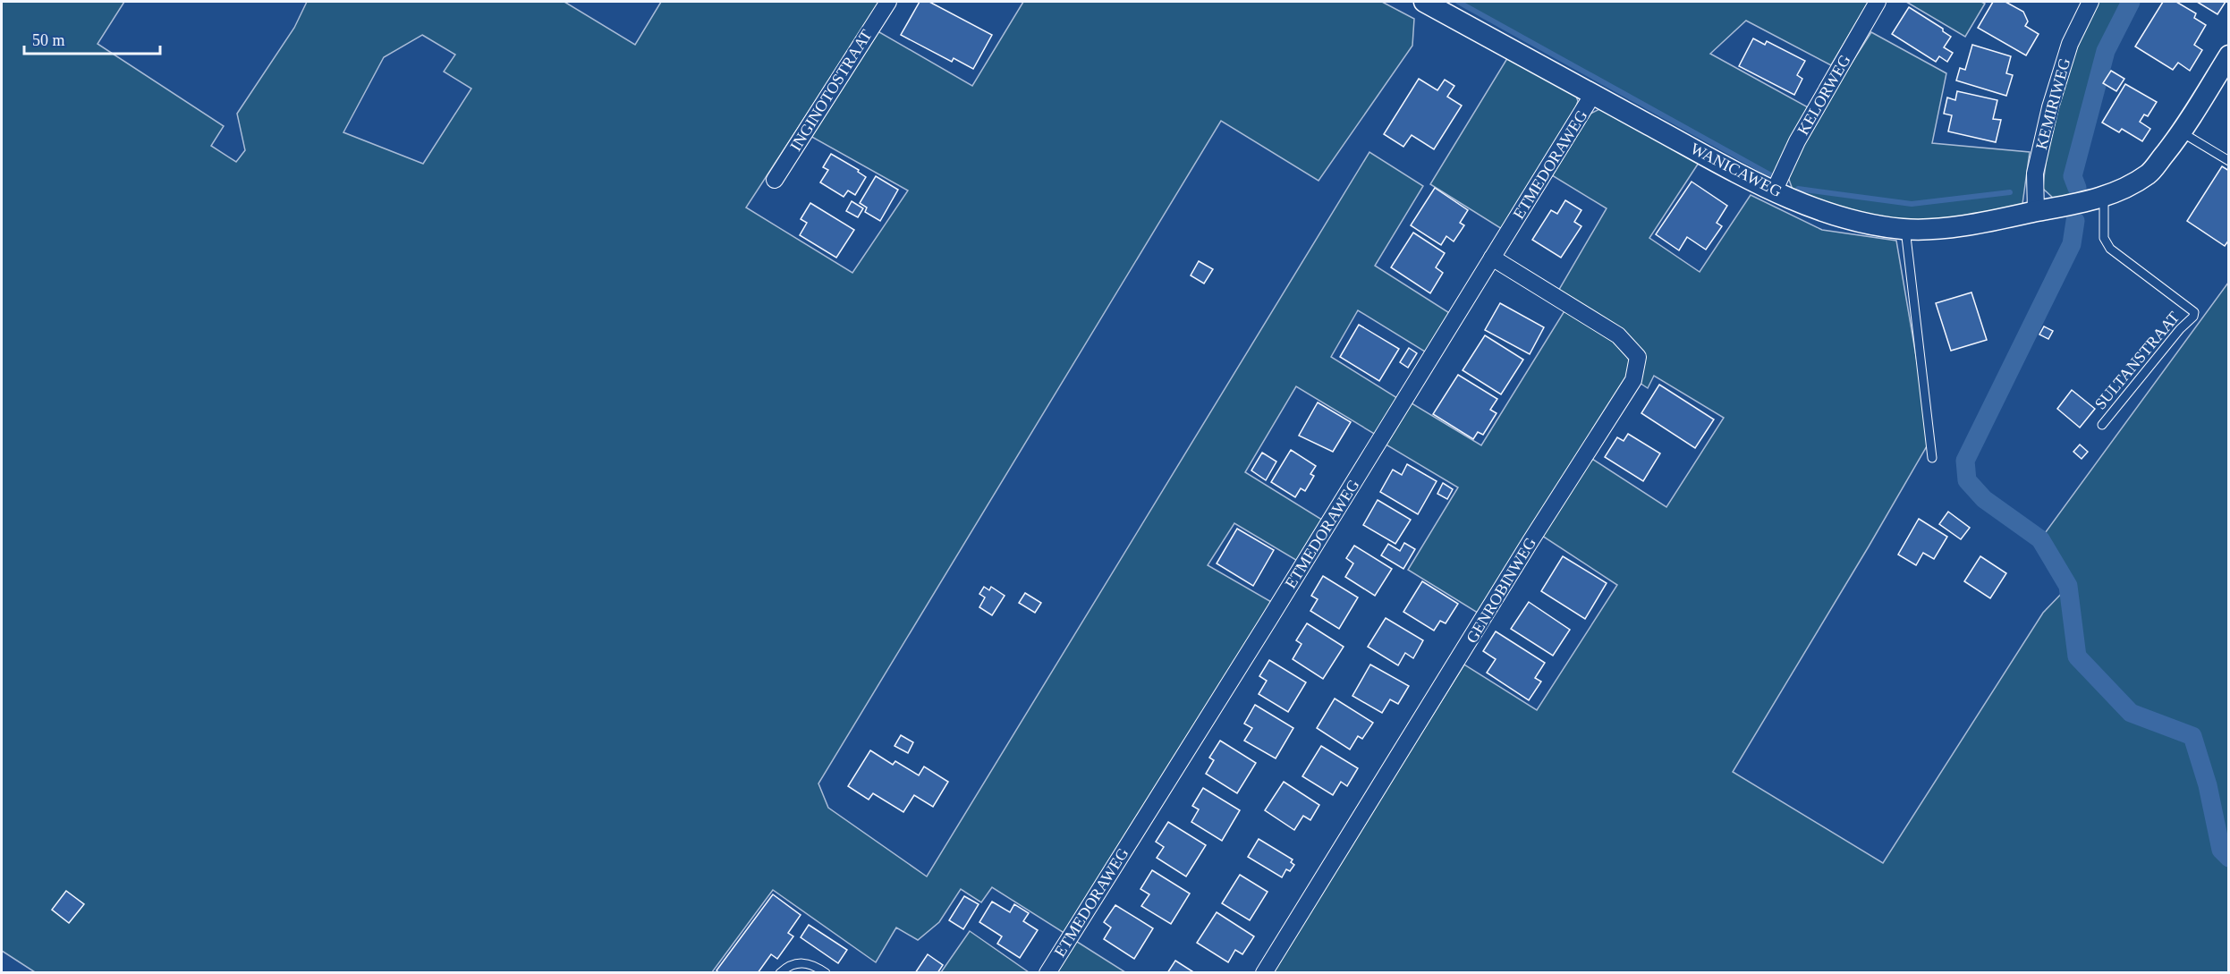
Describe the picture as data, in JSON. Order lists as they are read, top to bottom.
{
  "streets": {
    "street": [
      "INGINOTOSTRAAT",
      "KELORWEG",
      "KEMIRIWEG",
      "ETMEDORAWEG",
      "WANICAWEG",
      "GENROBINWEG"
    ],
    "lane": ["SULTANSTRAAT"]
  },
  "crossings": [
    ["KELORWEG", "WANICAWEG"],
    ["KEMIRIWEG", "WANICAWEG"],
    ["ETMEDORAWEG", "WANICAWEG"],
    ["ETMEDORAWEG", "GENROBINWEG"],
    ["WANICAWEG", "SULTANSTRAAT"]
  ],
  "scale_bar": "50 m"
}
